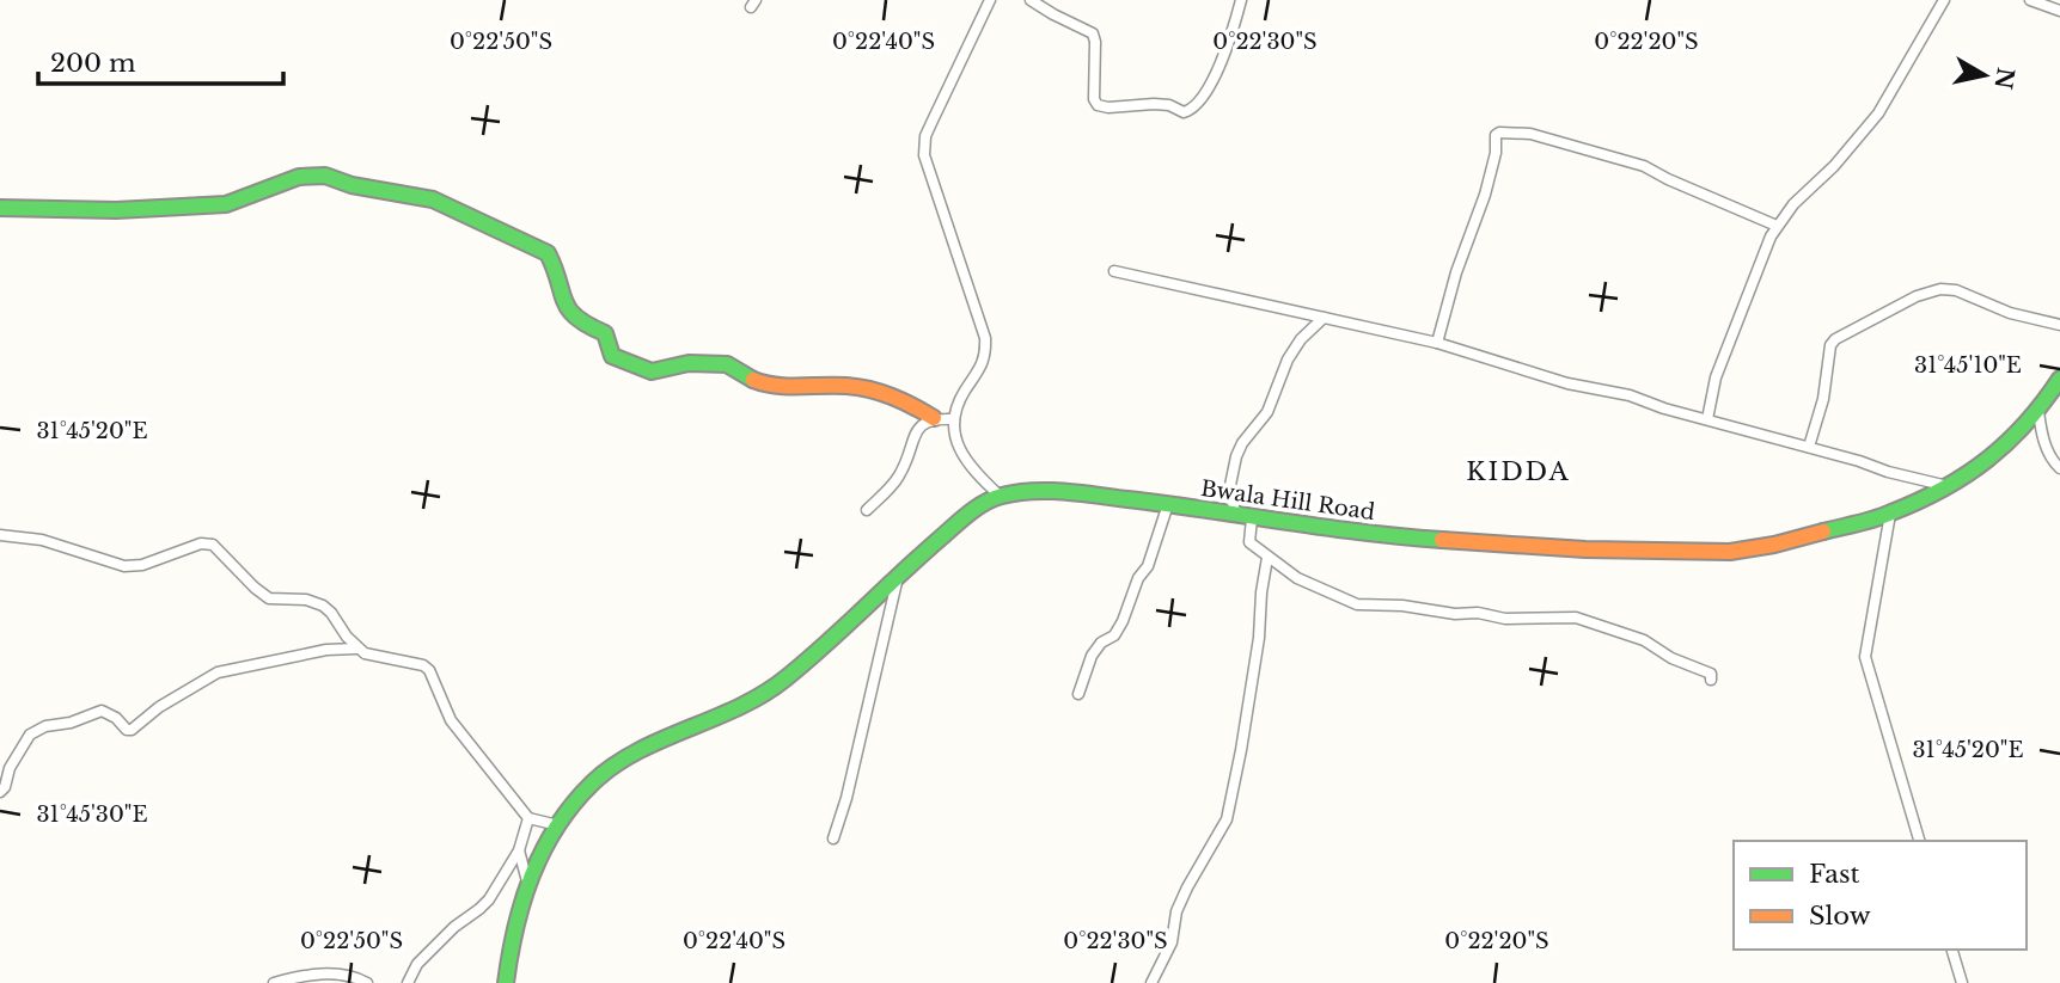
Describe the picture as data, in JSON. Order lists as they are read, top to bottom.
{
  "streets": {
    "street": ["Bwala Hill Road"]
  },
  "districts": ["KIDDA"],
  "legend": ["Fast", "Slow"],
  "scale_bar": "200 m",
  "north": "right",
  "coordinates": [
    "0°22'50\"S",
    "0°22'40\"S",
    "0°22'30\"S",
    "0°22'20\"S",
    "31°45'10\"E",
    "31°45'20\"E",
    "31°45'30\"E"
  ]
}
